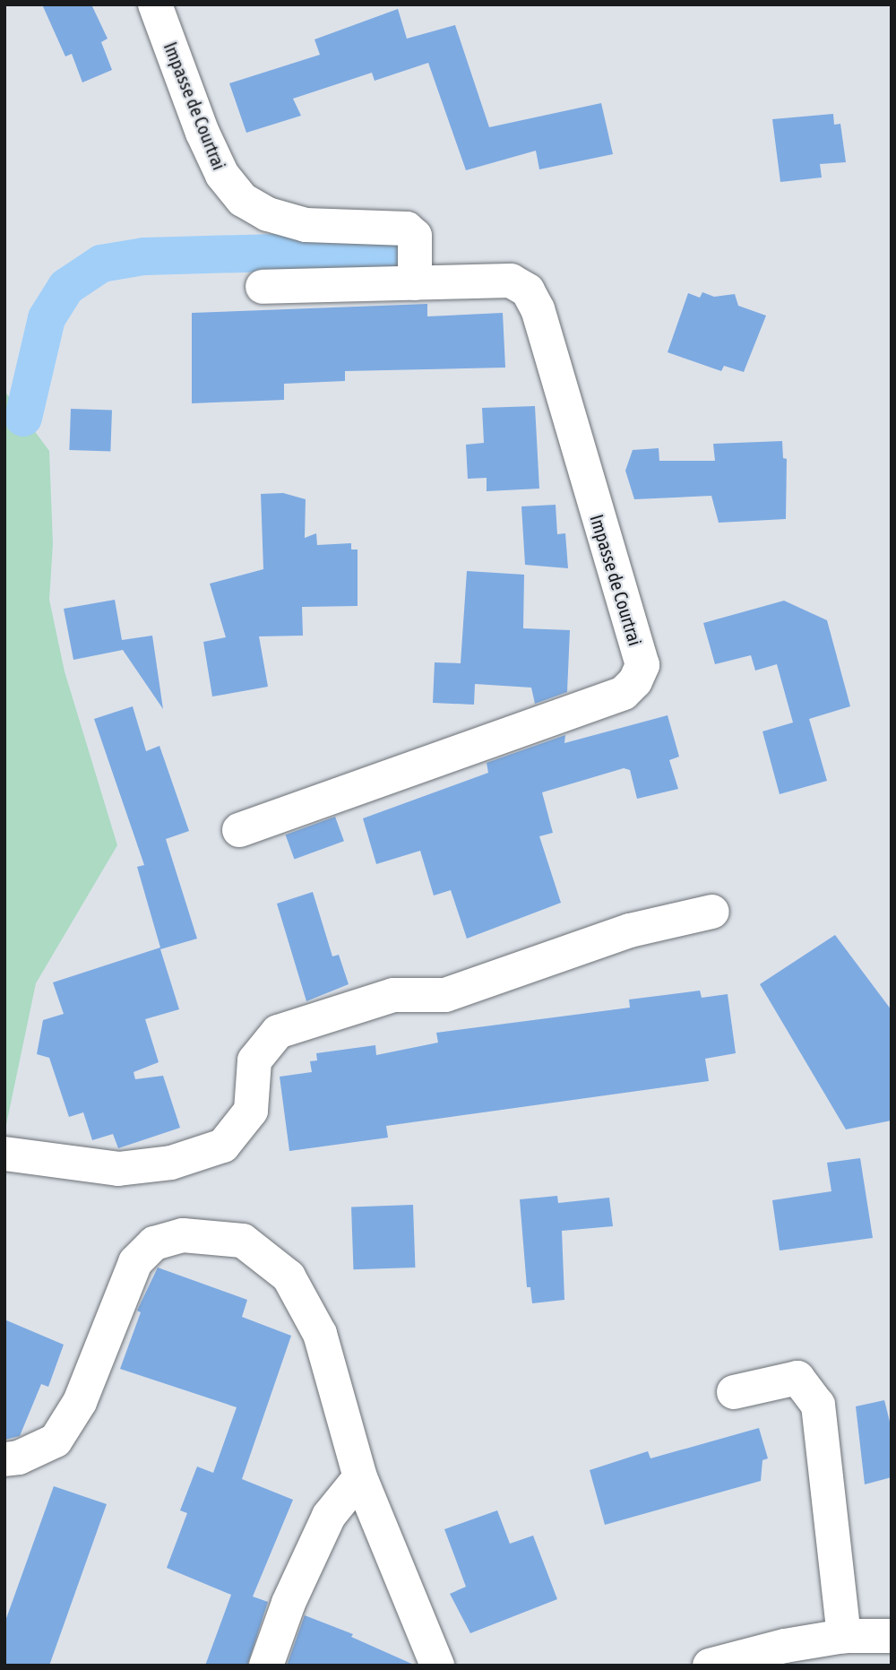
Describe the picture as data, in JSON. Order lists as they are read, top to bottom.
{
  "streets": {
    "street": ["Impasse de Courtrai"]
  }
}
